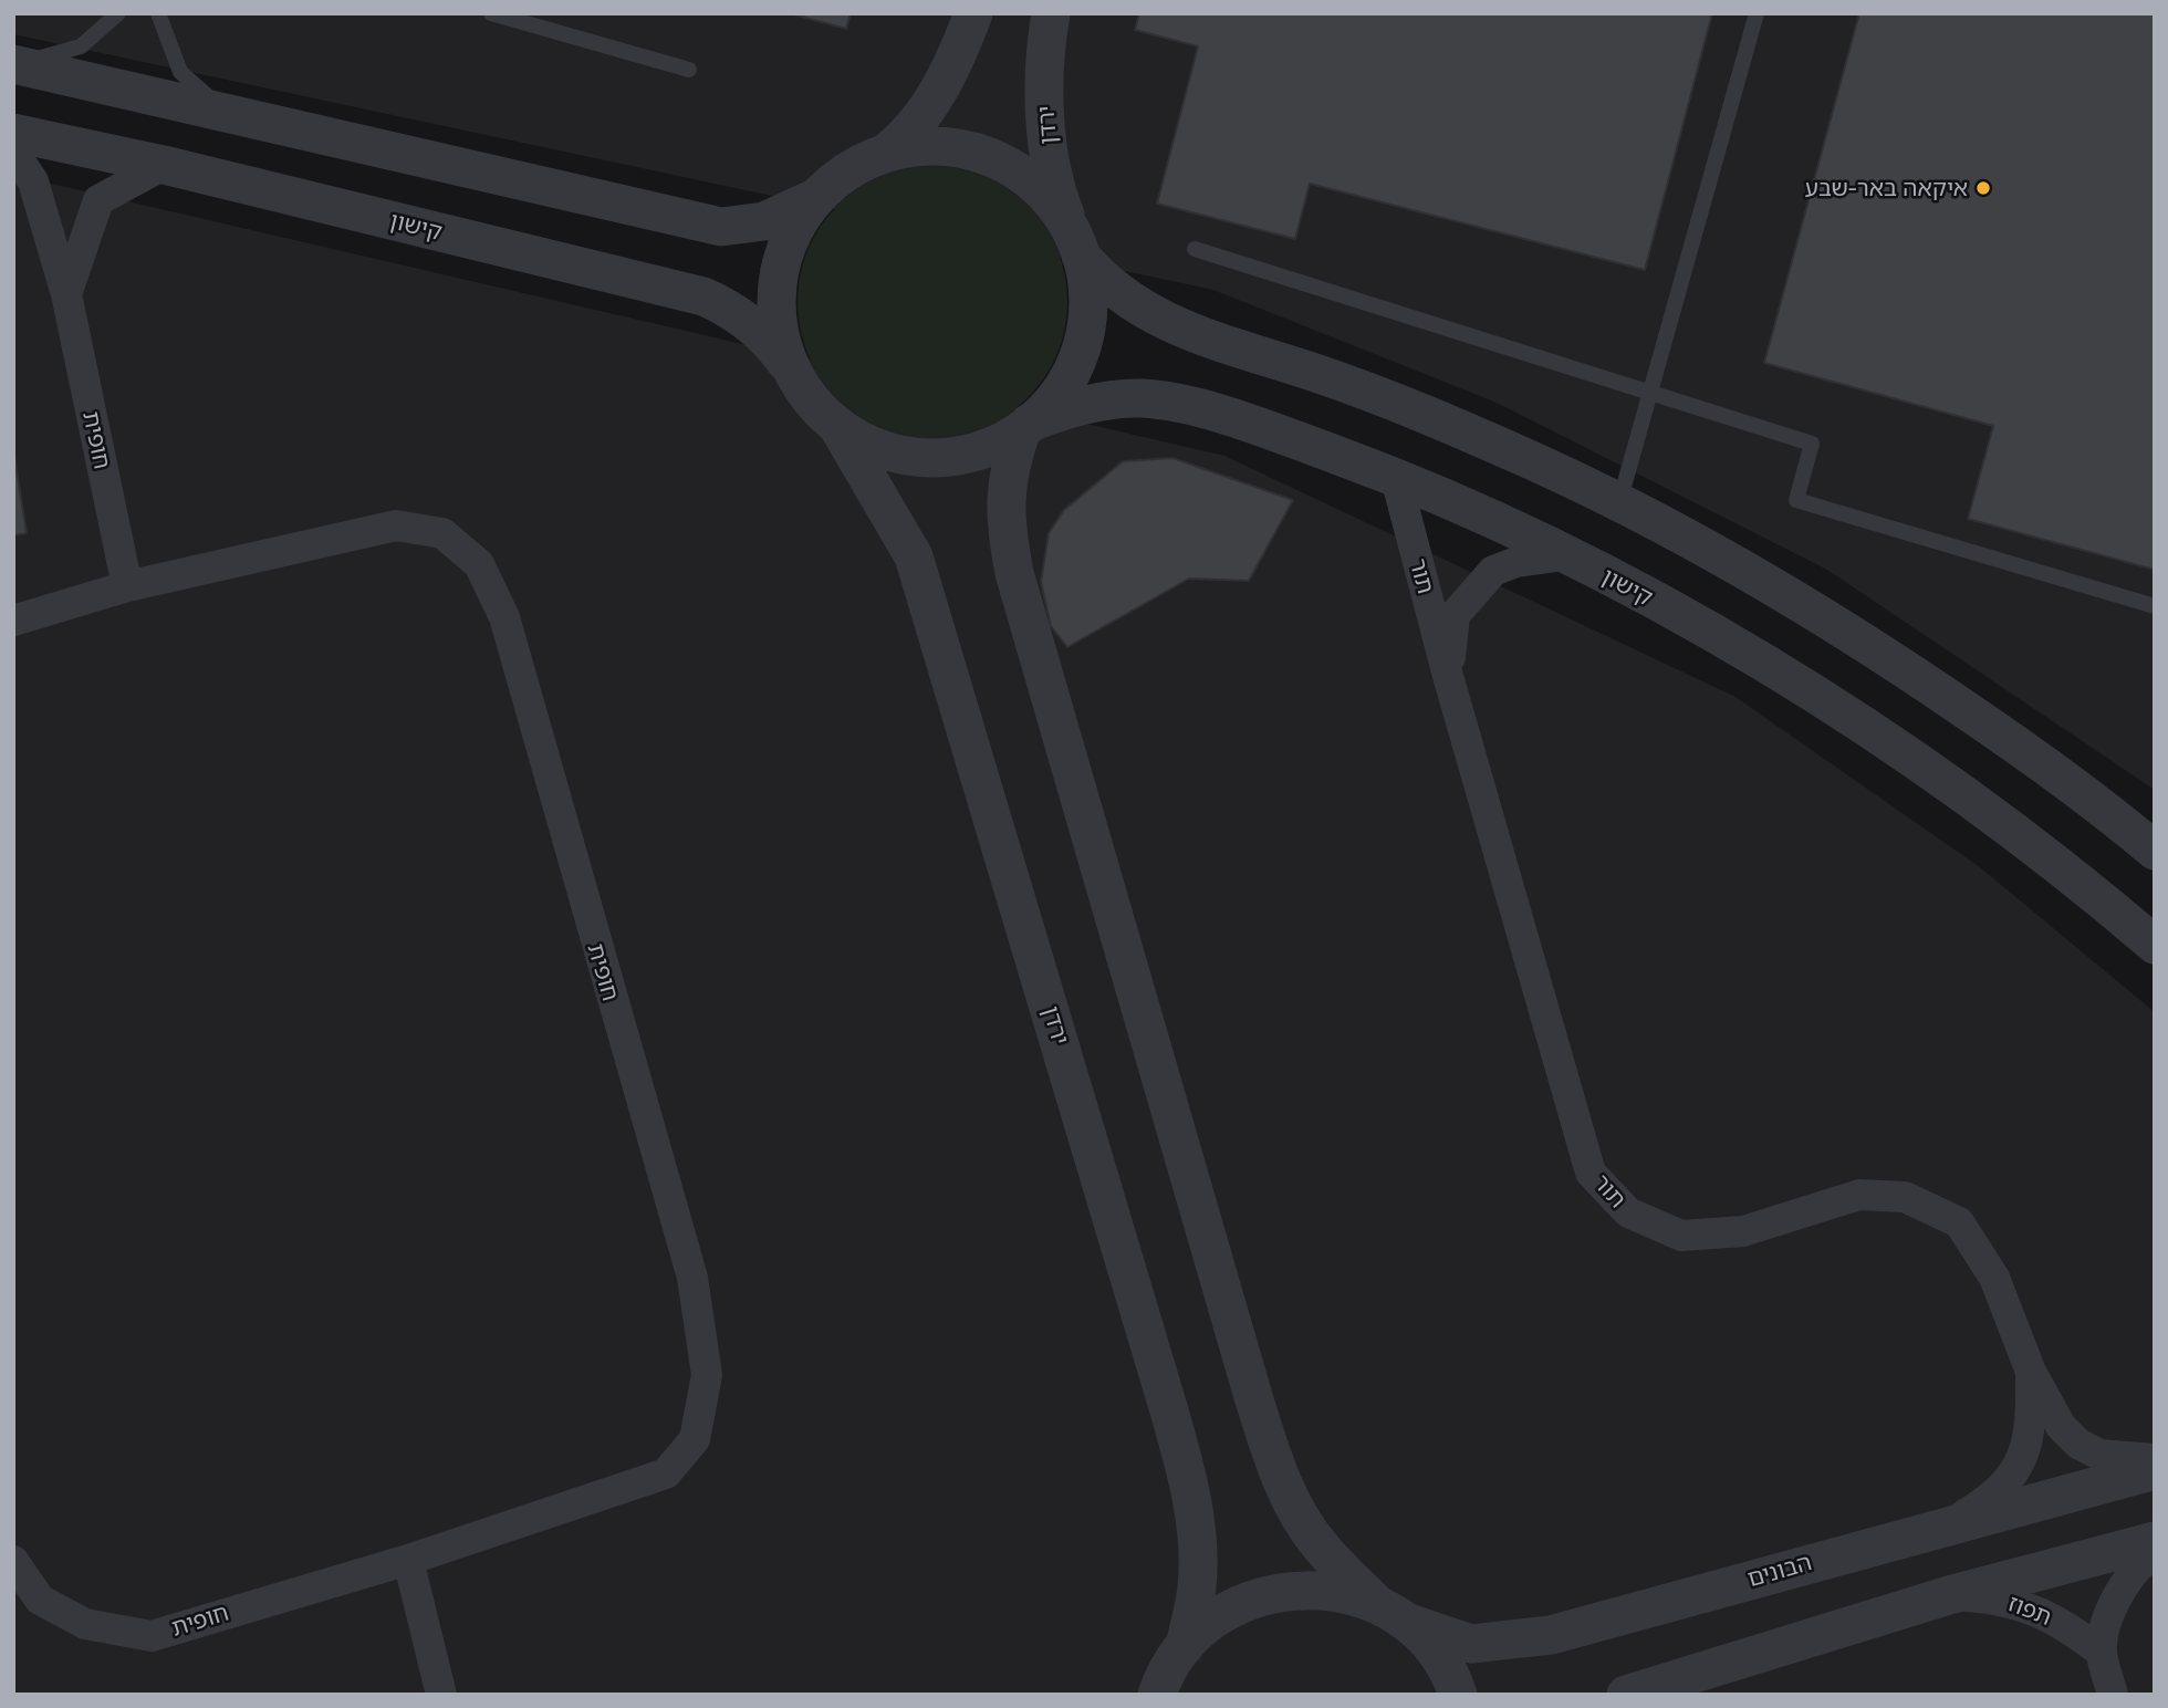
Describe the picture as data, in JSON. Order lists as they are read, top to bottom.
{
  "streets": {
    "street": [
      "ירדן",
      "קישון",
      "חופית",
      "תור",
      "הבונים",
      "תפוז"
    ]
  },
  "crossings": [
    ["ירדן", "הבונים"],
    ["קישון", "תור"],
    ["תור", "הבונים"]
  ],
  "places": ["איקאה באר-שבע"]
}
